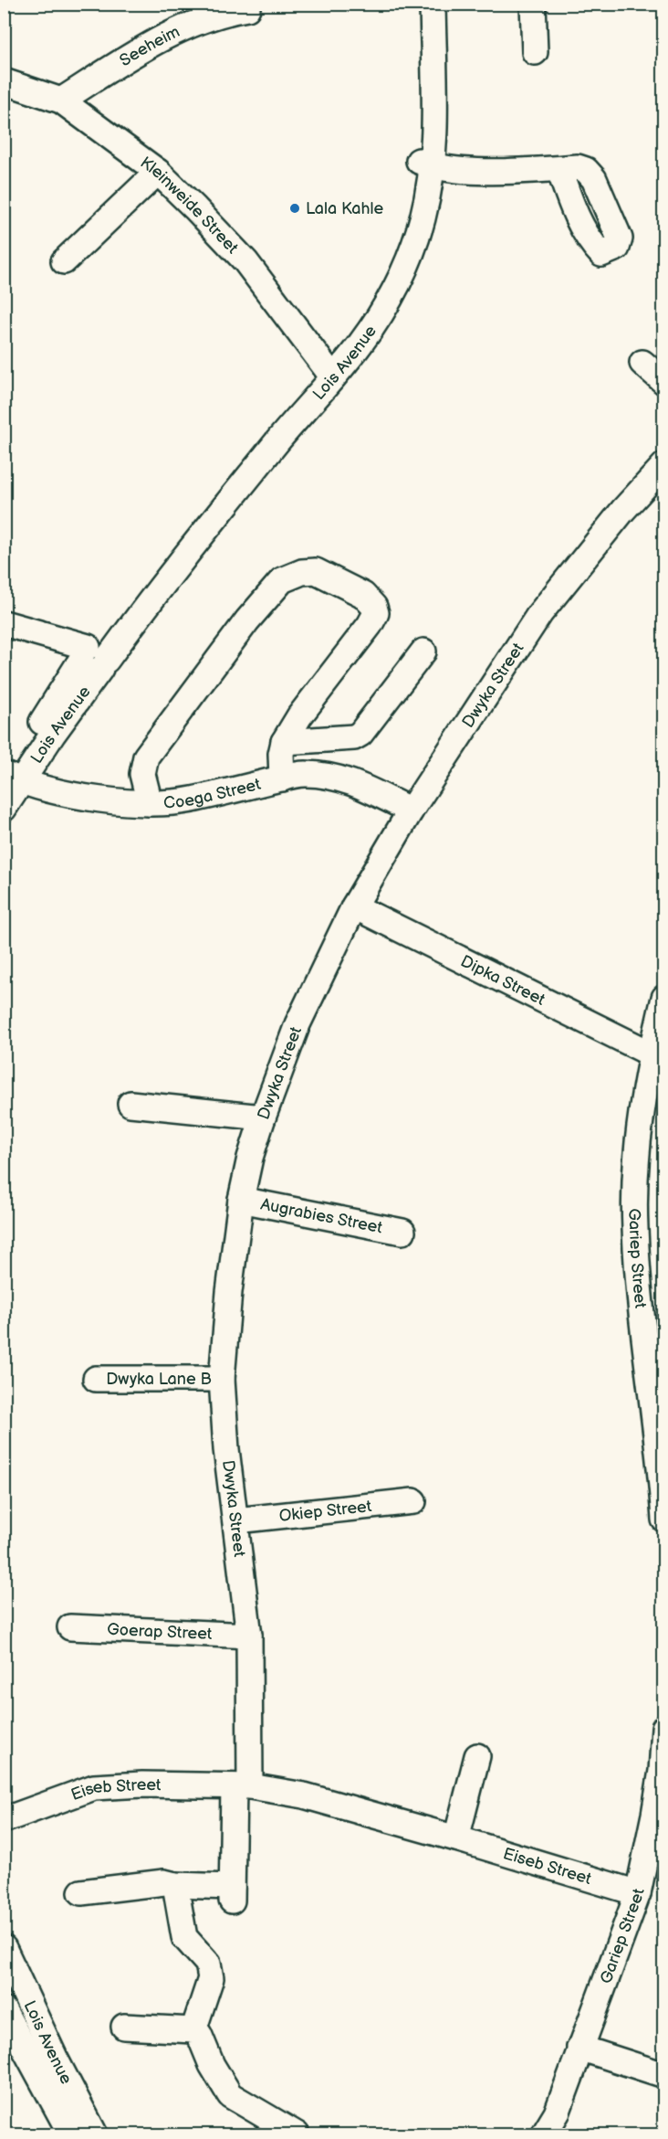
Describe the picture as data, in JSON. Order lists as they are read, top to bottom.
{
  "streets": {
    "street": [
      "Seeheim",
      "Kleinweide Street",
      "Lois Avenue",
      "Dwyka Street",
      "Coega Street",
      "Dipka Street",
      "Augrabies Street",
      "Gariep Street",
      "Dwyka Lane B",
      "Okiep Street",
      "Goerap Street",
      "Eiseb Street"
    ]
  },
  "crossings": [
    ["Seeheim", "Kleinweide Street"],
    ["Kleinweide Street", "Lois Avenue"],
    ["Lois Avenue", "Coega Street"],
    ["Dwyka Street", "Coega Street"],
    ["Dwyka Street", "Dipka Street"],
    ["Dwyka Street", "Augrabies Street"],
    ["Dwyka Street", "Dwyka Lane B"],
    ["Dwyka Street", "Okiep Street"],
    ["Dwyka Street", "Goerap Street"],
    ["Dwyka Street", "Eiseb Street"],
    ["Dipka Street", "Gariep Street"],
    ["Gariep Street", "Eiseb Street"]
  ],
  "places": ["Lala Kahle"]
}
